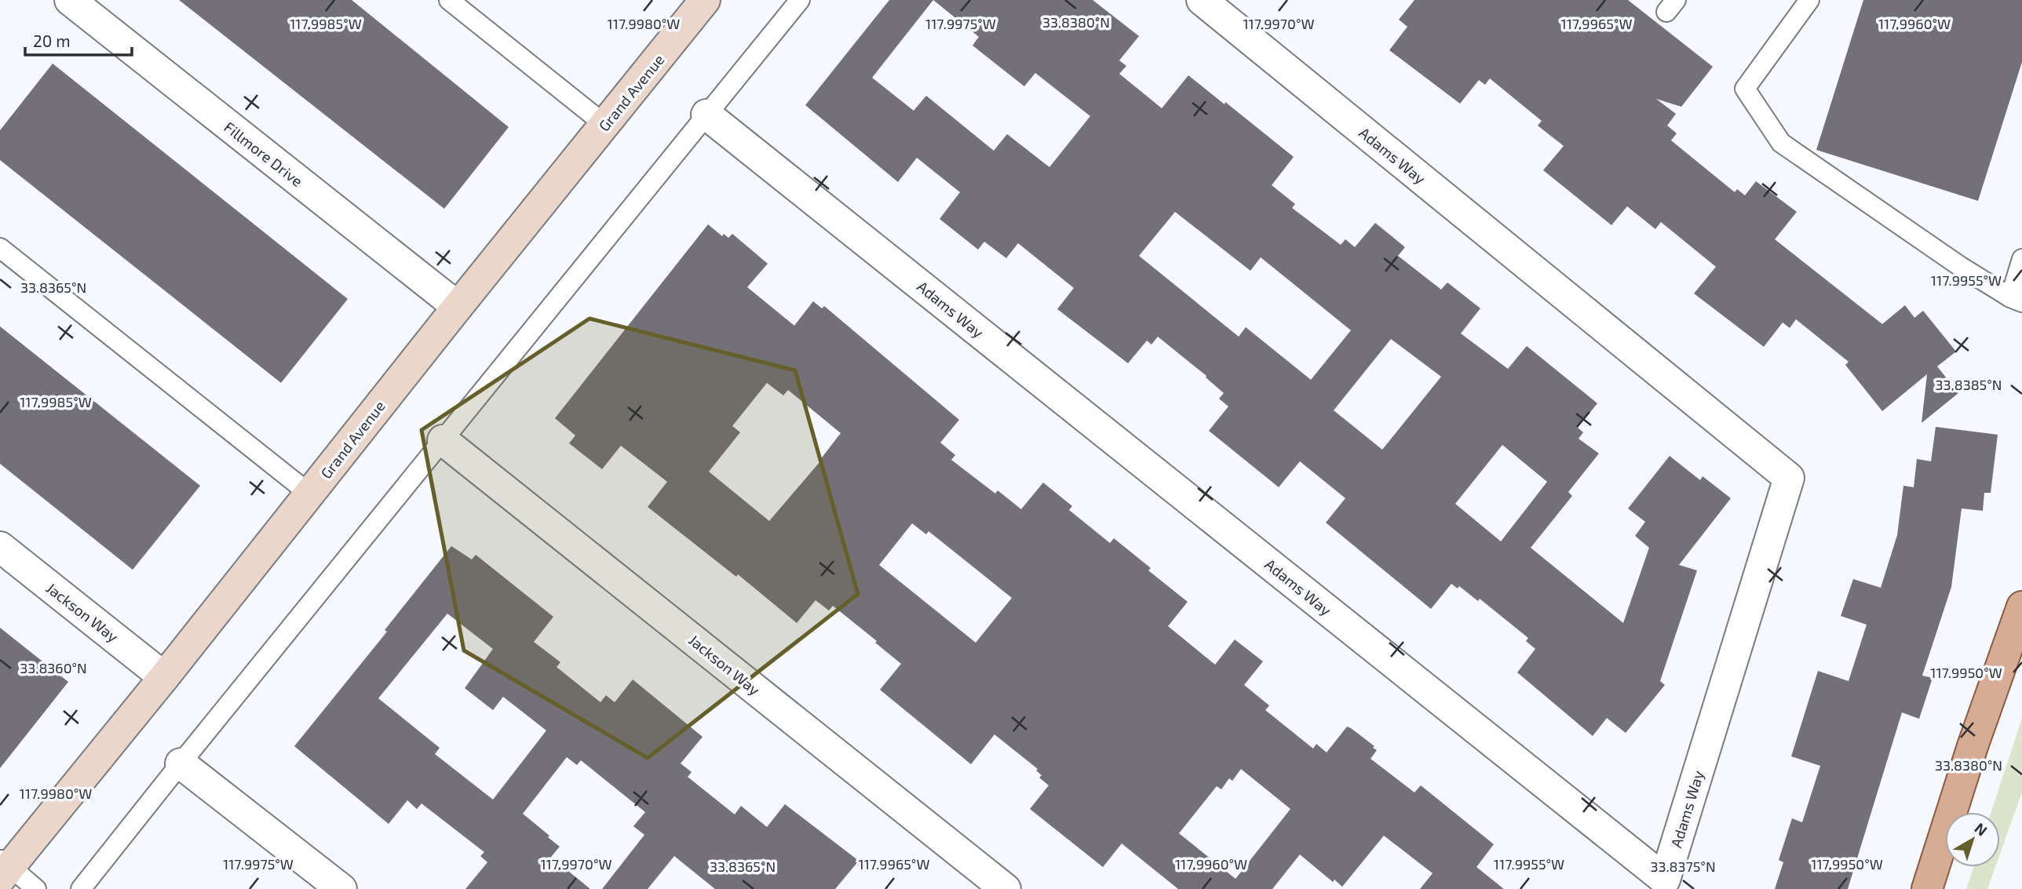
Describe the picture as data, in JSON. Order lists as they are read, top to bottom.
{
  "streets": {
    "street": [
      "Grand Avenue",
      "Fillmore Drive",
      "Adams Way",
      "Jackson Way"
    ]
  },
  "crossings": [
    ["Grand Avenue", "Fillmore Drive"],
    ["Grand Avenue", "Jackson Way"]
  ],
  "scale_bar": "20 m",
  "north": "top right",
  "coordinates": [
    "33.8380°N",
    "117.9985°W",
    "117.9980°W",
    "117.9960°W",
    "117.9975°W",
    "117.9970°W",
    "117.9965°W",
    "117.9955°W",
    "33.8365°N",
    "33.8385°N",
    "33.8360°N",
    "117.9950°W",
    "33.8375°N"
  ]
}
